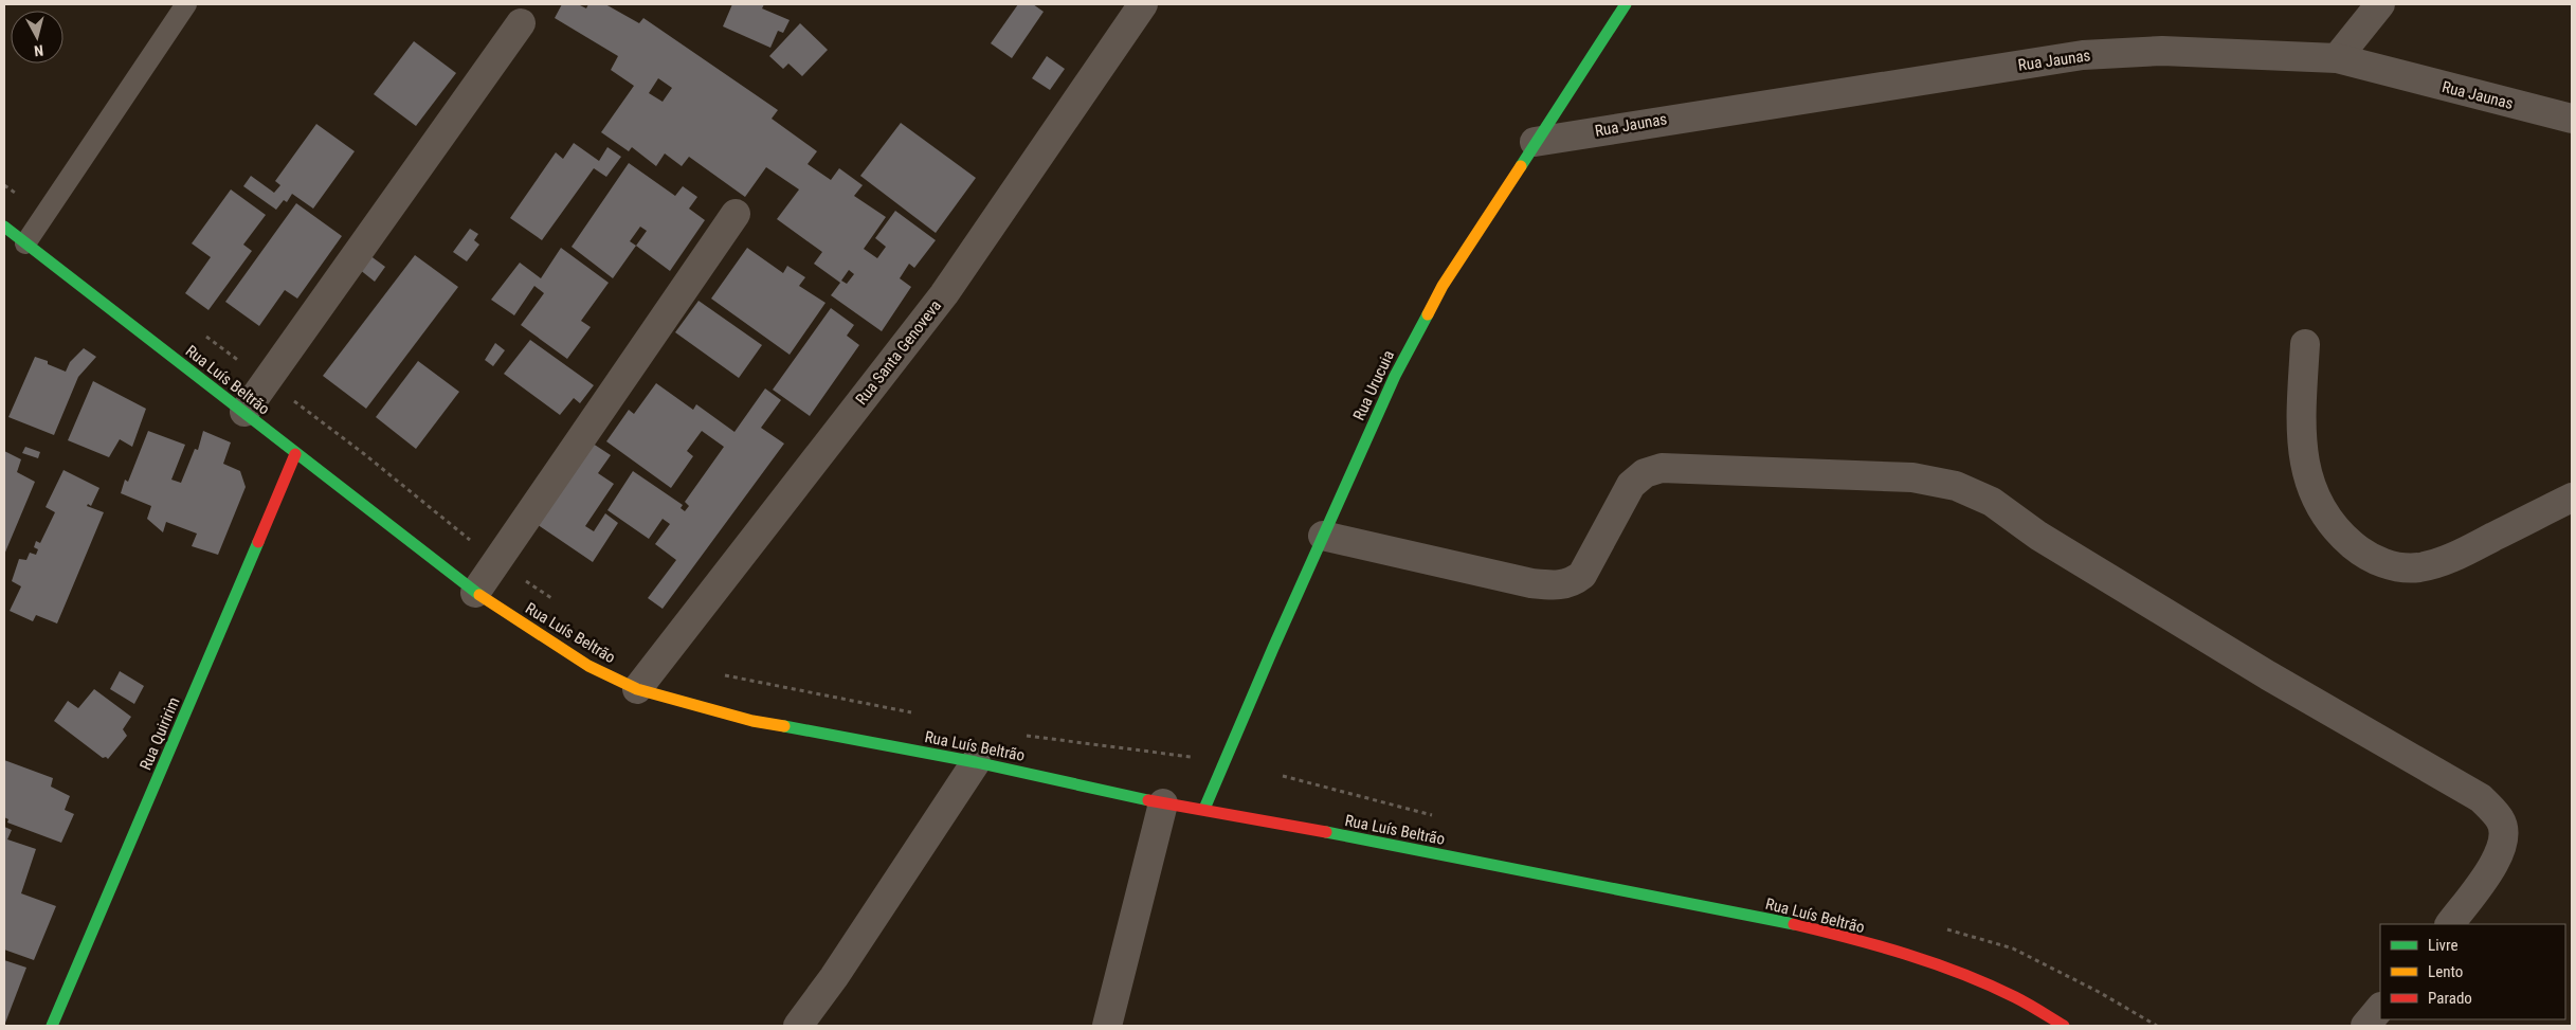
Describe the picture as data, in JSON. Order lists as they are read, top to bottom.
{
  "streets": {
    "main road": ["Rua Luís Beltrão", "Rua Urucuia", "Rua Quiririm"],
    "street": ["Rua Jaunas", "Rua Santa Genoveva"]
  },
  "crossings": [
    ["Rua Jaunas", "Rua Urucuia"],
    ["Rua Santa Genoveva", "Rua Luís Beltrão"],
    ["Rua Luís Beltrão", "Rua Urucuia"],
    ["Rua Luís Beltrão", "Rua Quiririm"]
  ],
  "legend": ["Livre", "Lento", "Parado"],
  "north": "bottom"
}
